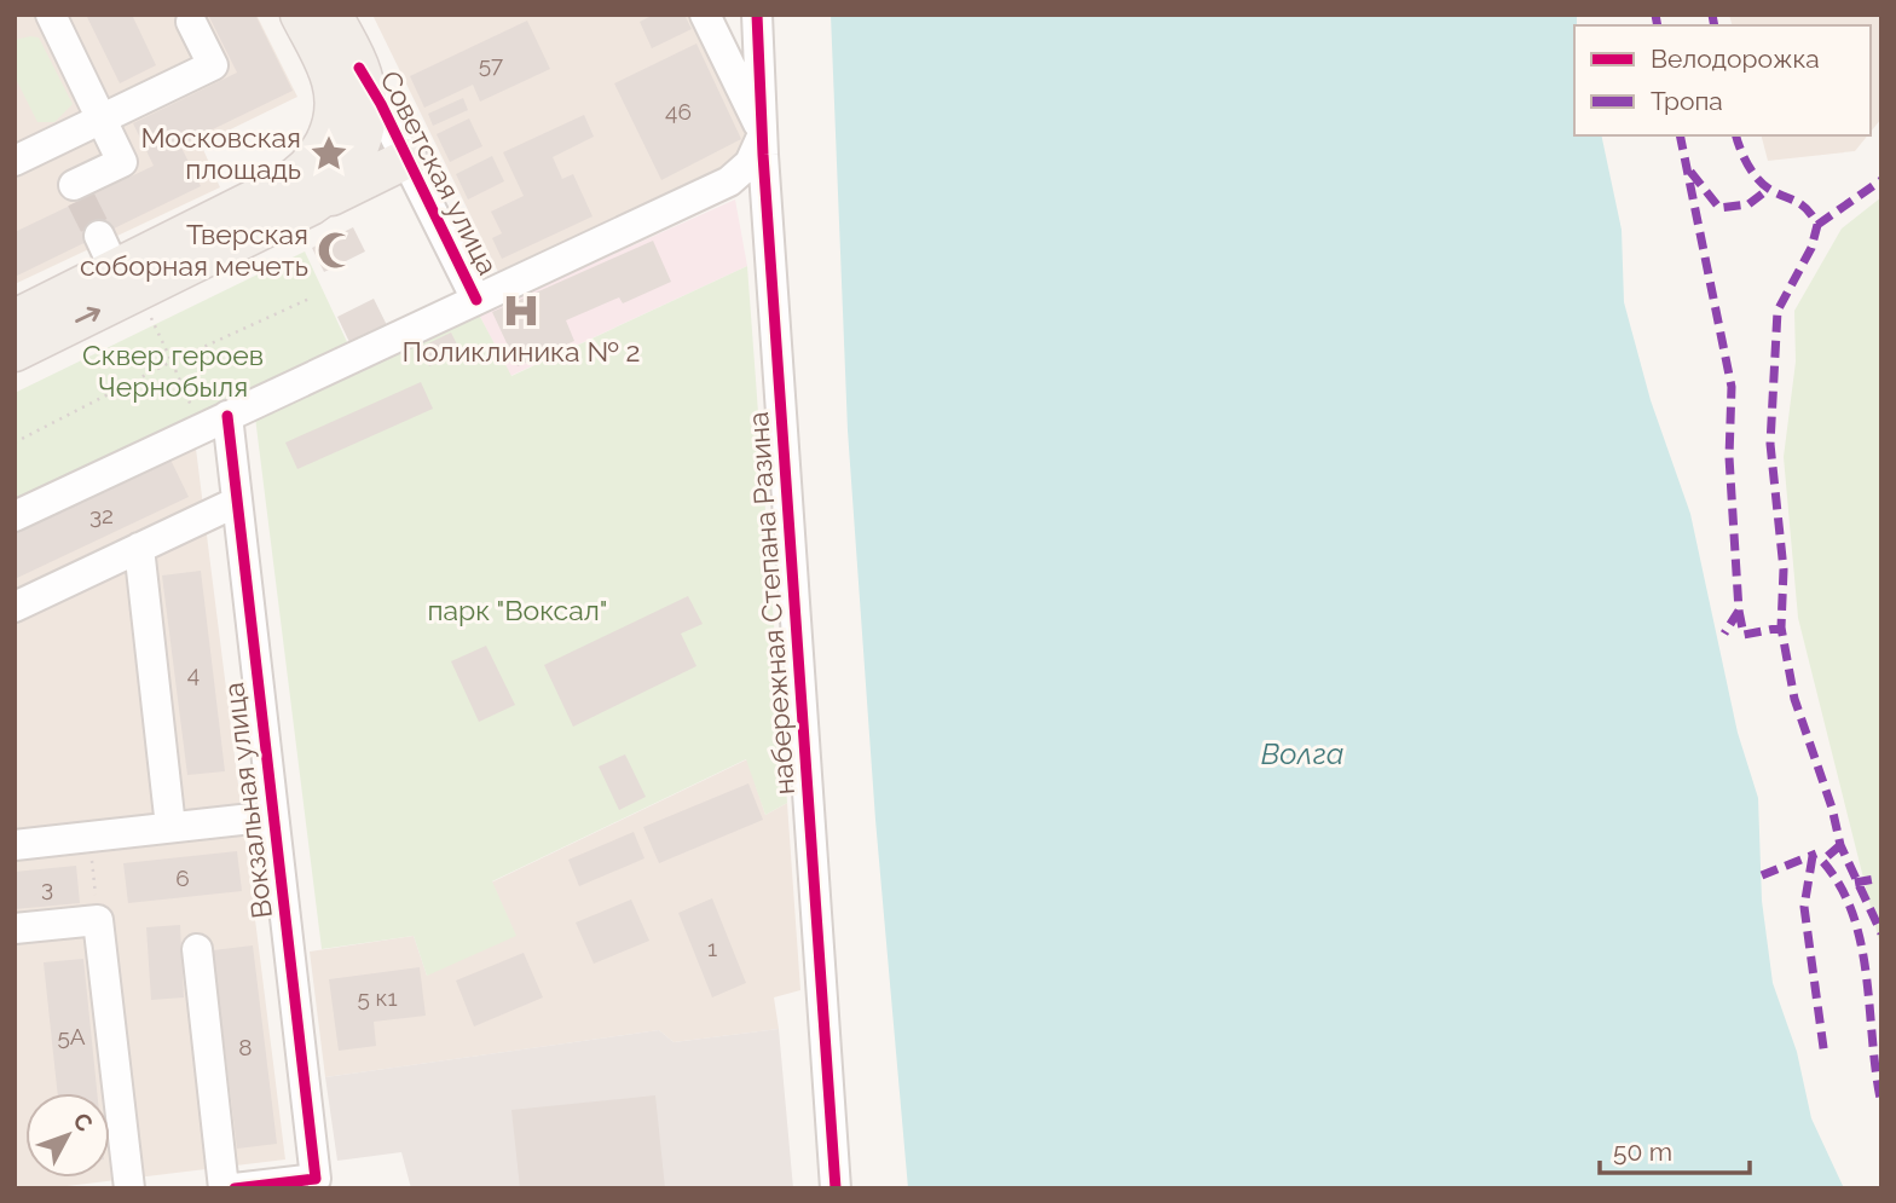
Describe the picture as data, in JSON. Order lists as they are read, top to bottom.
{
  "streets": {
    "main road": ["Советская улица"],
    "street": ["набережная Степана Разина", "Вокзальная улица"]
  },
  "water": ["Волга"],
  "parks": ["Сквер героев Чернобыля", "парк \"Воксал\""],
  "places": {
    "place": ["Московская площадь"],
    "mosque": ["Тверская соборная мечеть"],
    "hospital": ["Поликлиника № 2"]
  },
  "house_numbers": [
    "57",
    "46",
    "32",
    "4",
    "6",
    "3",
    "1",
    "5 к1",
    "5А",
    "8"
  ],
  "legend": ["Велодорожка", "Тропа"],
  "scale_bar": "50 m",
  "north": "top right"
}
